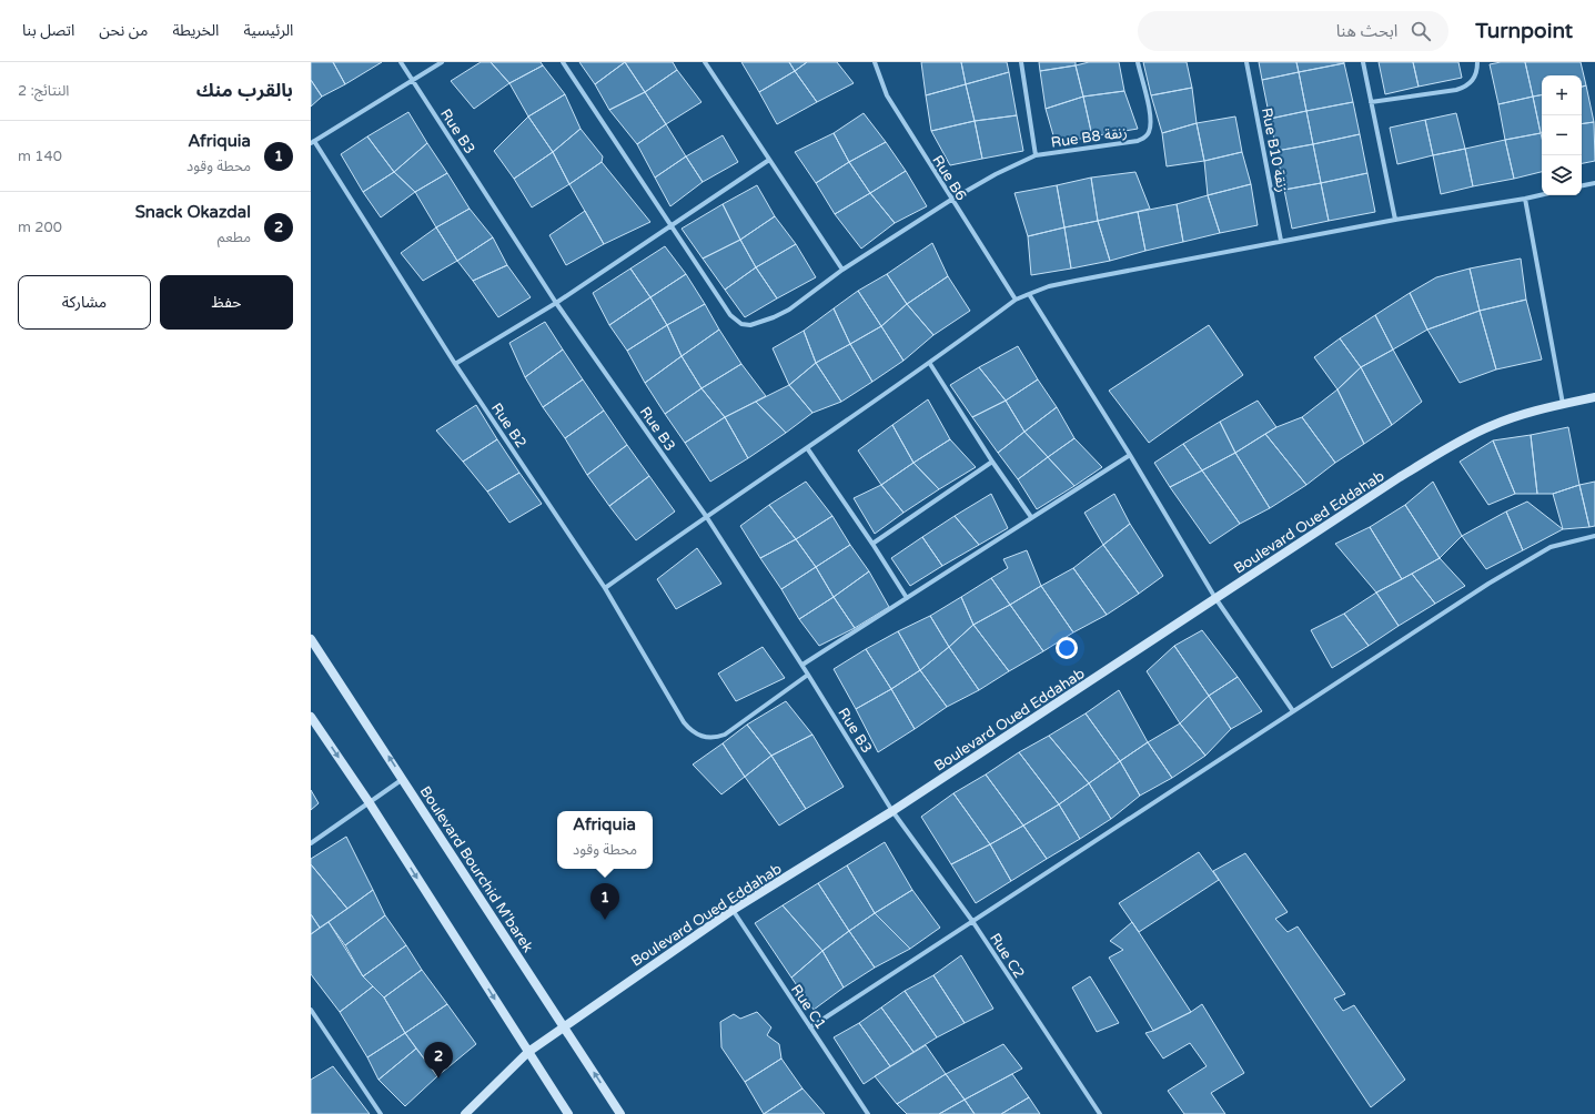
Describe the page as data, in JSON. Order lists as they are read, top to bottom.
{
  "streets": {
    "street": [
      "Rue B3",
      "Rue B8 زنقة",
      "Rue B10 زنقة",
      "Rue B6",
      "Rue B2",
      "Boulevard Oued Eddahab",
      "Boulevard Bourchid M'barek",
      "Rue C2",
      "Rue C1"
    ]
  },
  "crossings": [
    ["Rue B3", "Rue B2"],
    ["Rue B3", "Boulevard Oued Eddahab"],
    ["Rue B3", "Rue C2"],
    ["Rue B8 زنقة", "Rue B6"],
    ["Boulevard Oued Eddahab", "Boulevard Bourchid M'barek"],
    ["Boulevard Oued Eddahab", "Rue C2"],
    ["Boulevard Oued Eddahab", "Rue C1"]
  ],
  "page": {
    "header": "Turnpoint",
    "search": "ابحث هنا",
    "nav": [
      "الرئيسية",
      "الخريطة",
      "من نحن",
      "اتصل بنا"
    ],
    "heading": ["بالقرب منك", "النتائج: 2"],
    "map_buttons": ["+", "−"],
    "list": [
      {
        "mark": "1",
        "name": "Afriquia",
        "note": "محطة وقود",
        "value": "140 m"
      },
      {
        "mark": "2",
        "name": "Snack Okazdal",
        "note": "مطعم",
        "value": "200 m"
      }
    ],
    "buttons": ["حفظ", "مشاركة"],
    "popup": ["Afriquia", "محطة وقود"],
    "pins": ["1", "2"]
  }
}
